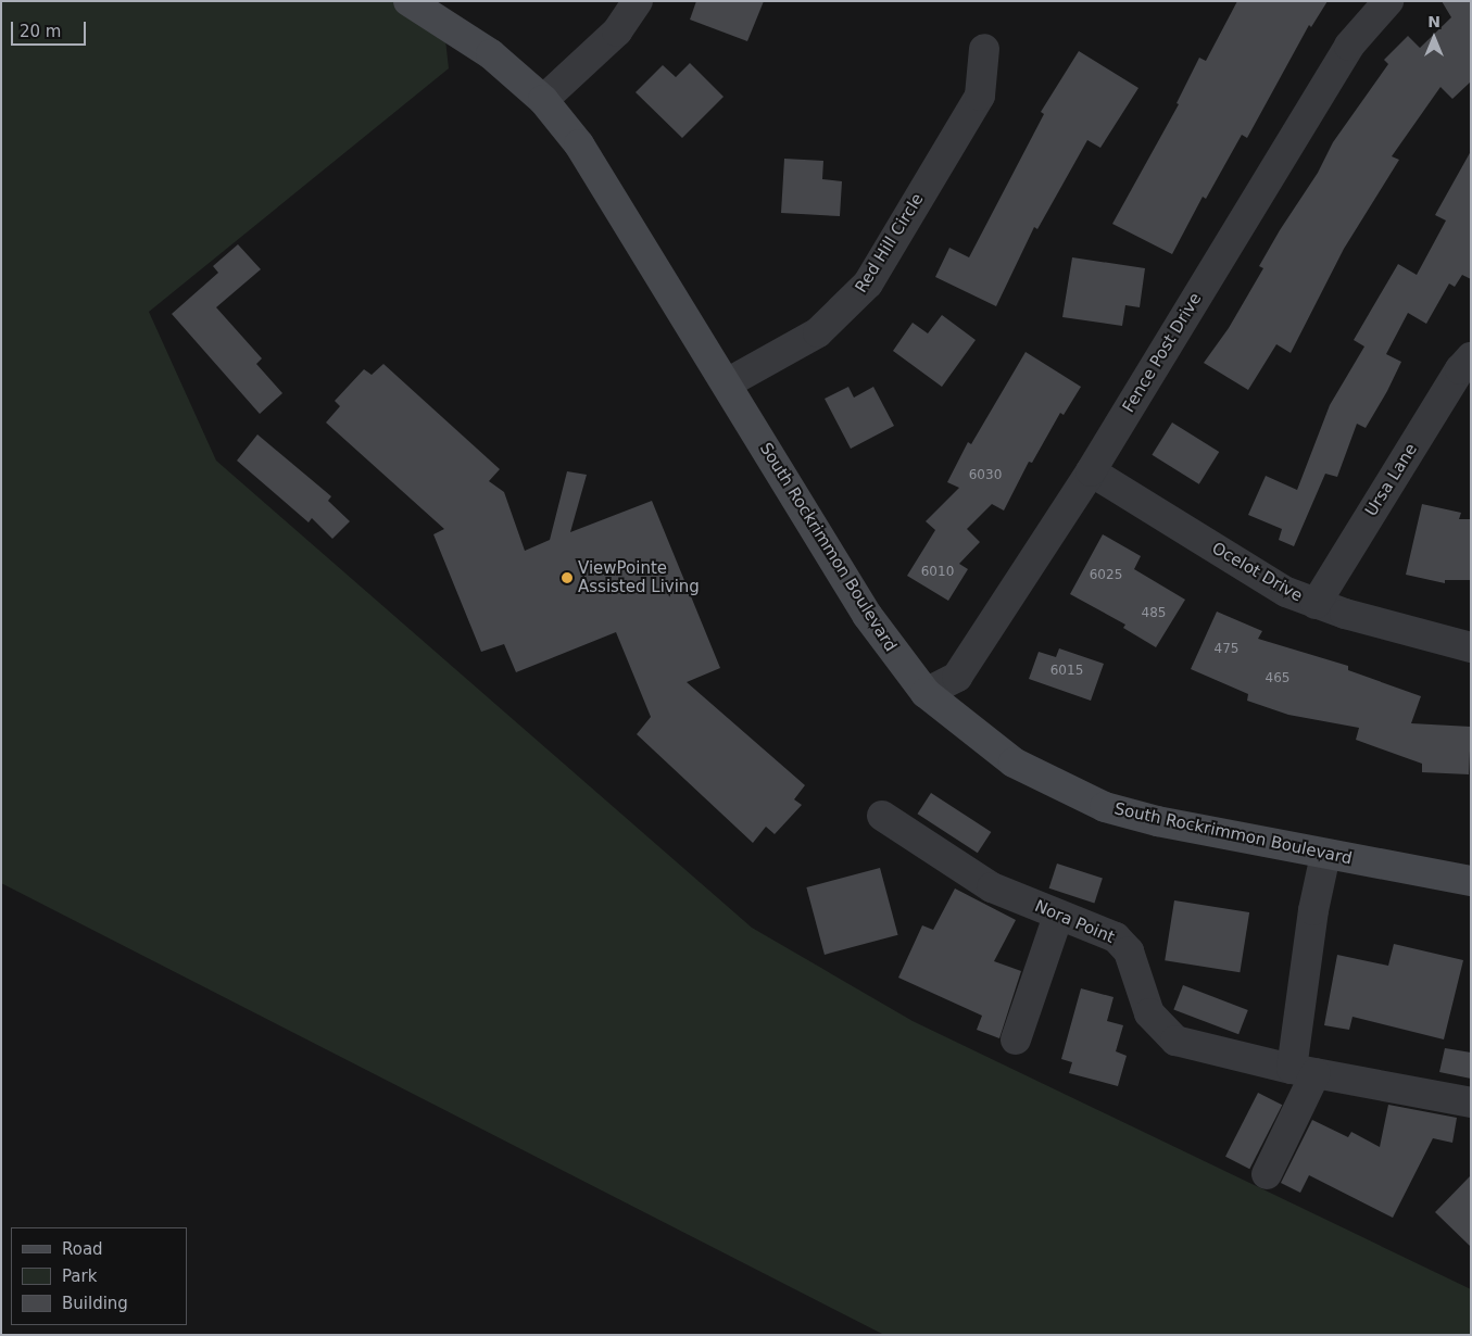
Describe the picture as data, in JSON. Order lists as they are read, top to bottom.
{
  "streets": {
    "main road": ["South Rockrimmon Boulevard"],
    "street": [
      "Red Hill Circle",
      "Fence Post Drive",
      "Ursa Lane",
      "Ocelot Drive",
      "Nora Point"
    ]
  },
  "crossings": [
    ["Red Hill Circle", "South Rockrimmon Boulevard"],
    ["Fence Post Drive", "South Rockrimmon Boulevard"],
    ["Fence Post Drive", "Ocelot Drive"],
    ["Ursa Lane", "Ocelot Drive"]
  ],
  "places": ["ViewPointe Assisted Living"],
  "house_numbers": [
    "6030",
    "6010",
    "6025",
    "485",
    "475",
    "6015",
    "465"
  ],
  "legend": ["Road", "Park", "Building"],
  "scale_bar": "20 m",
  "north": "top"
}
